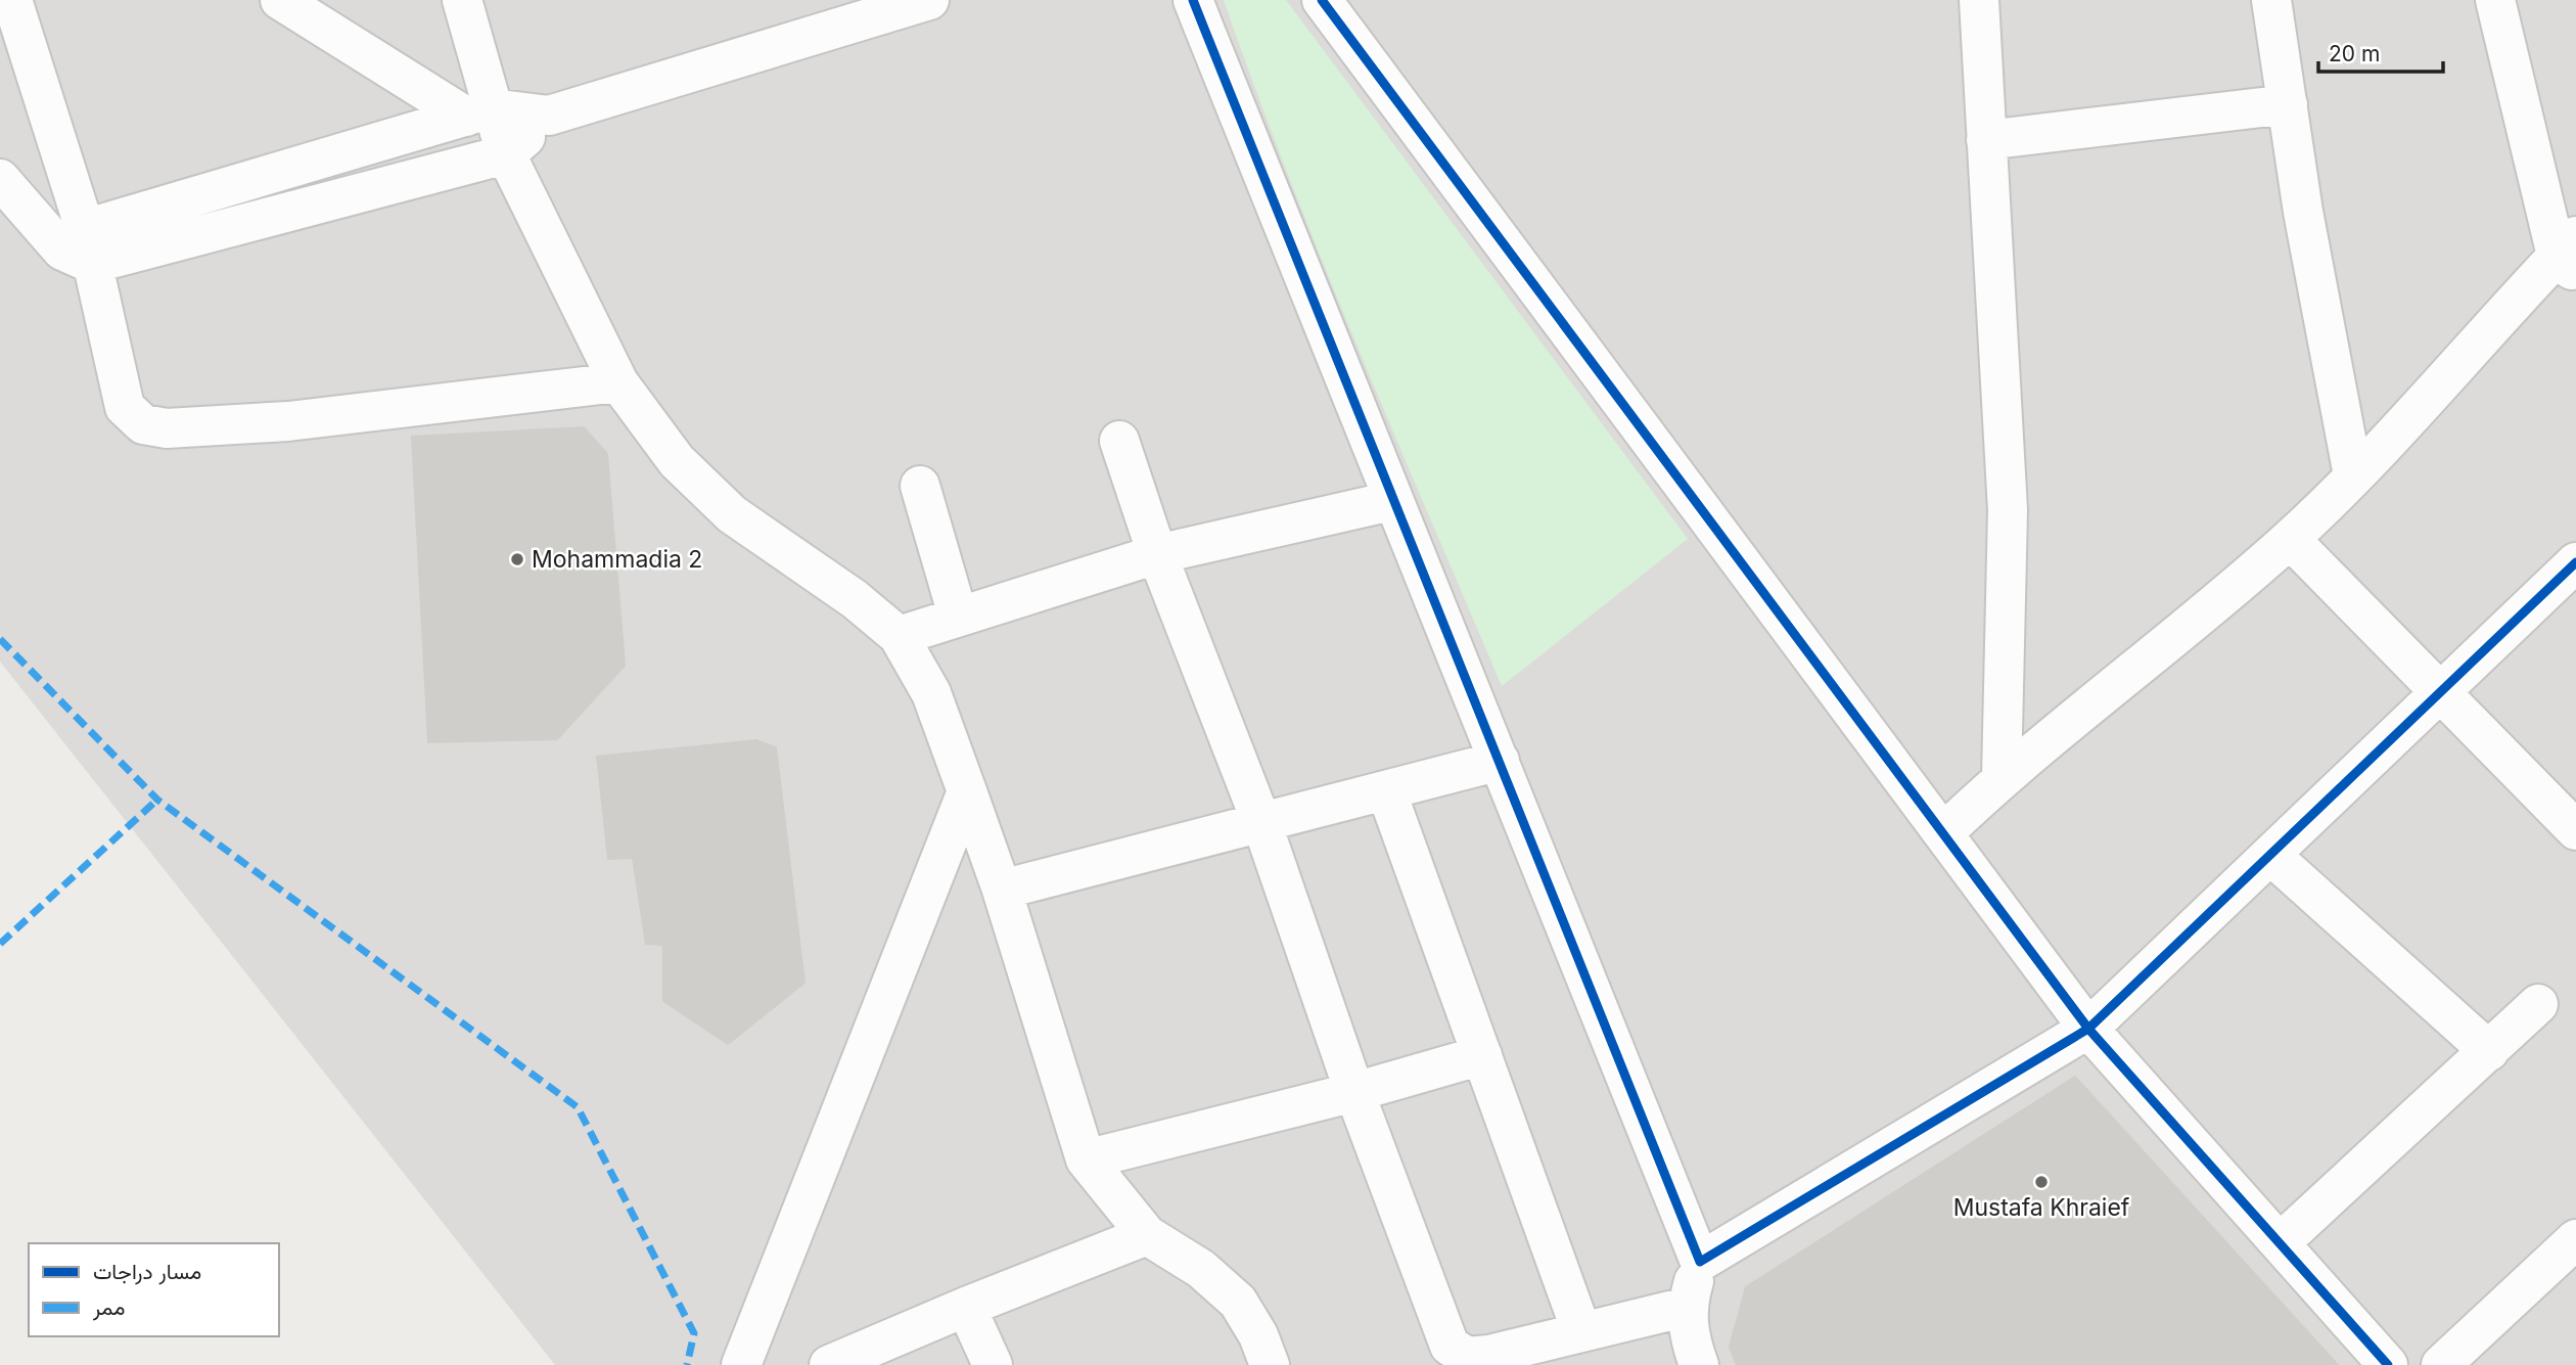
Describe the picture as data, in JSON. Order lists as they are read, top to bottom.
{
  "places": ["Mohammadia 2", "Mustafa Khraief"],
  "legend": ["مسار دراجات", "ممر"],
  "scale_bar": "20 m"
}
